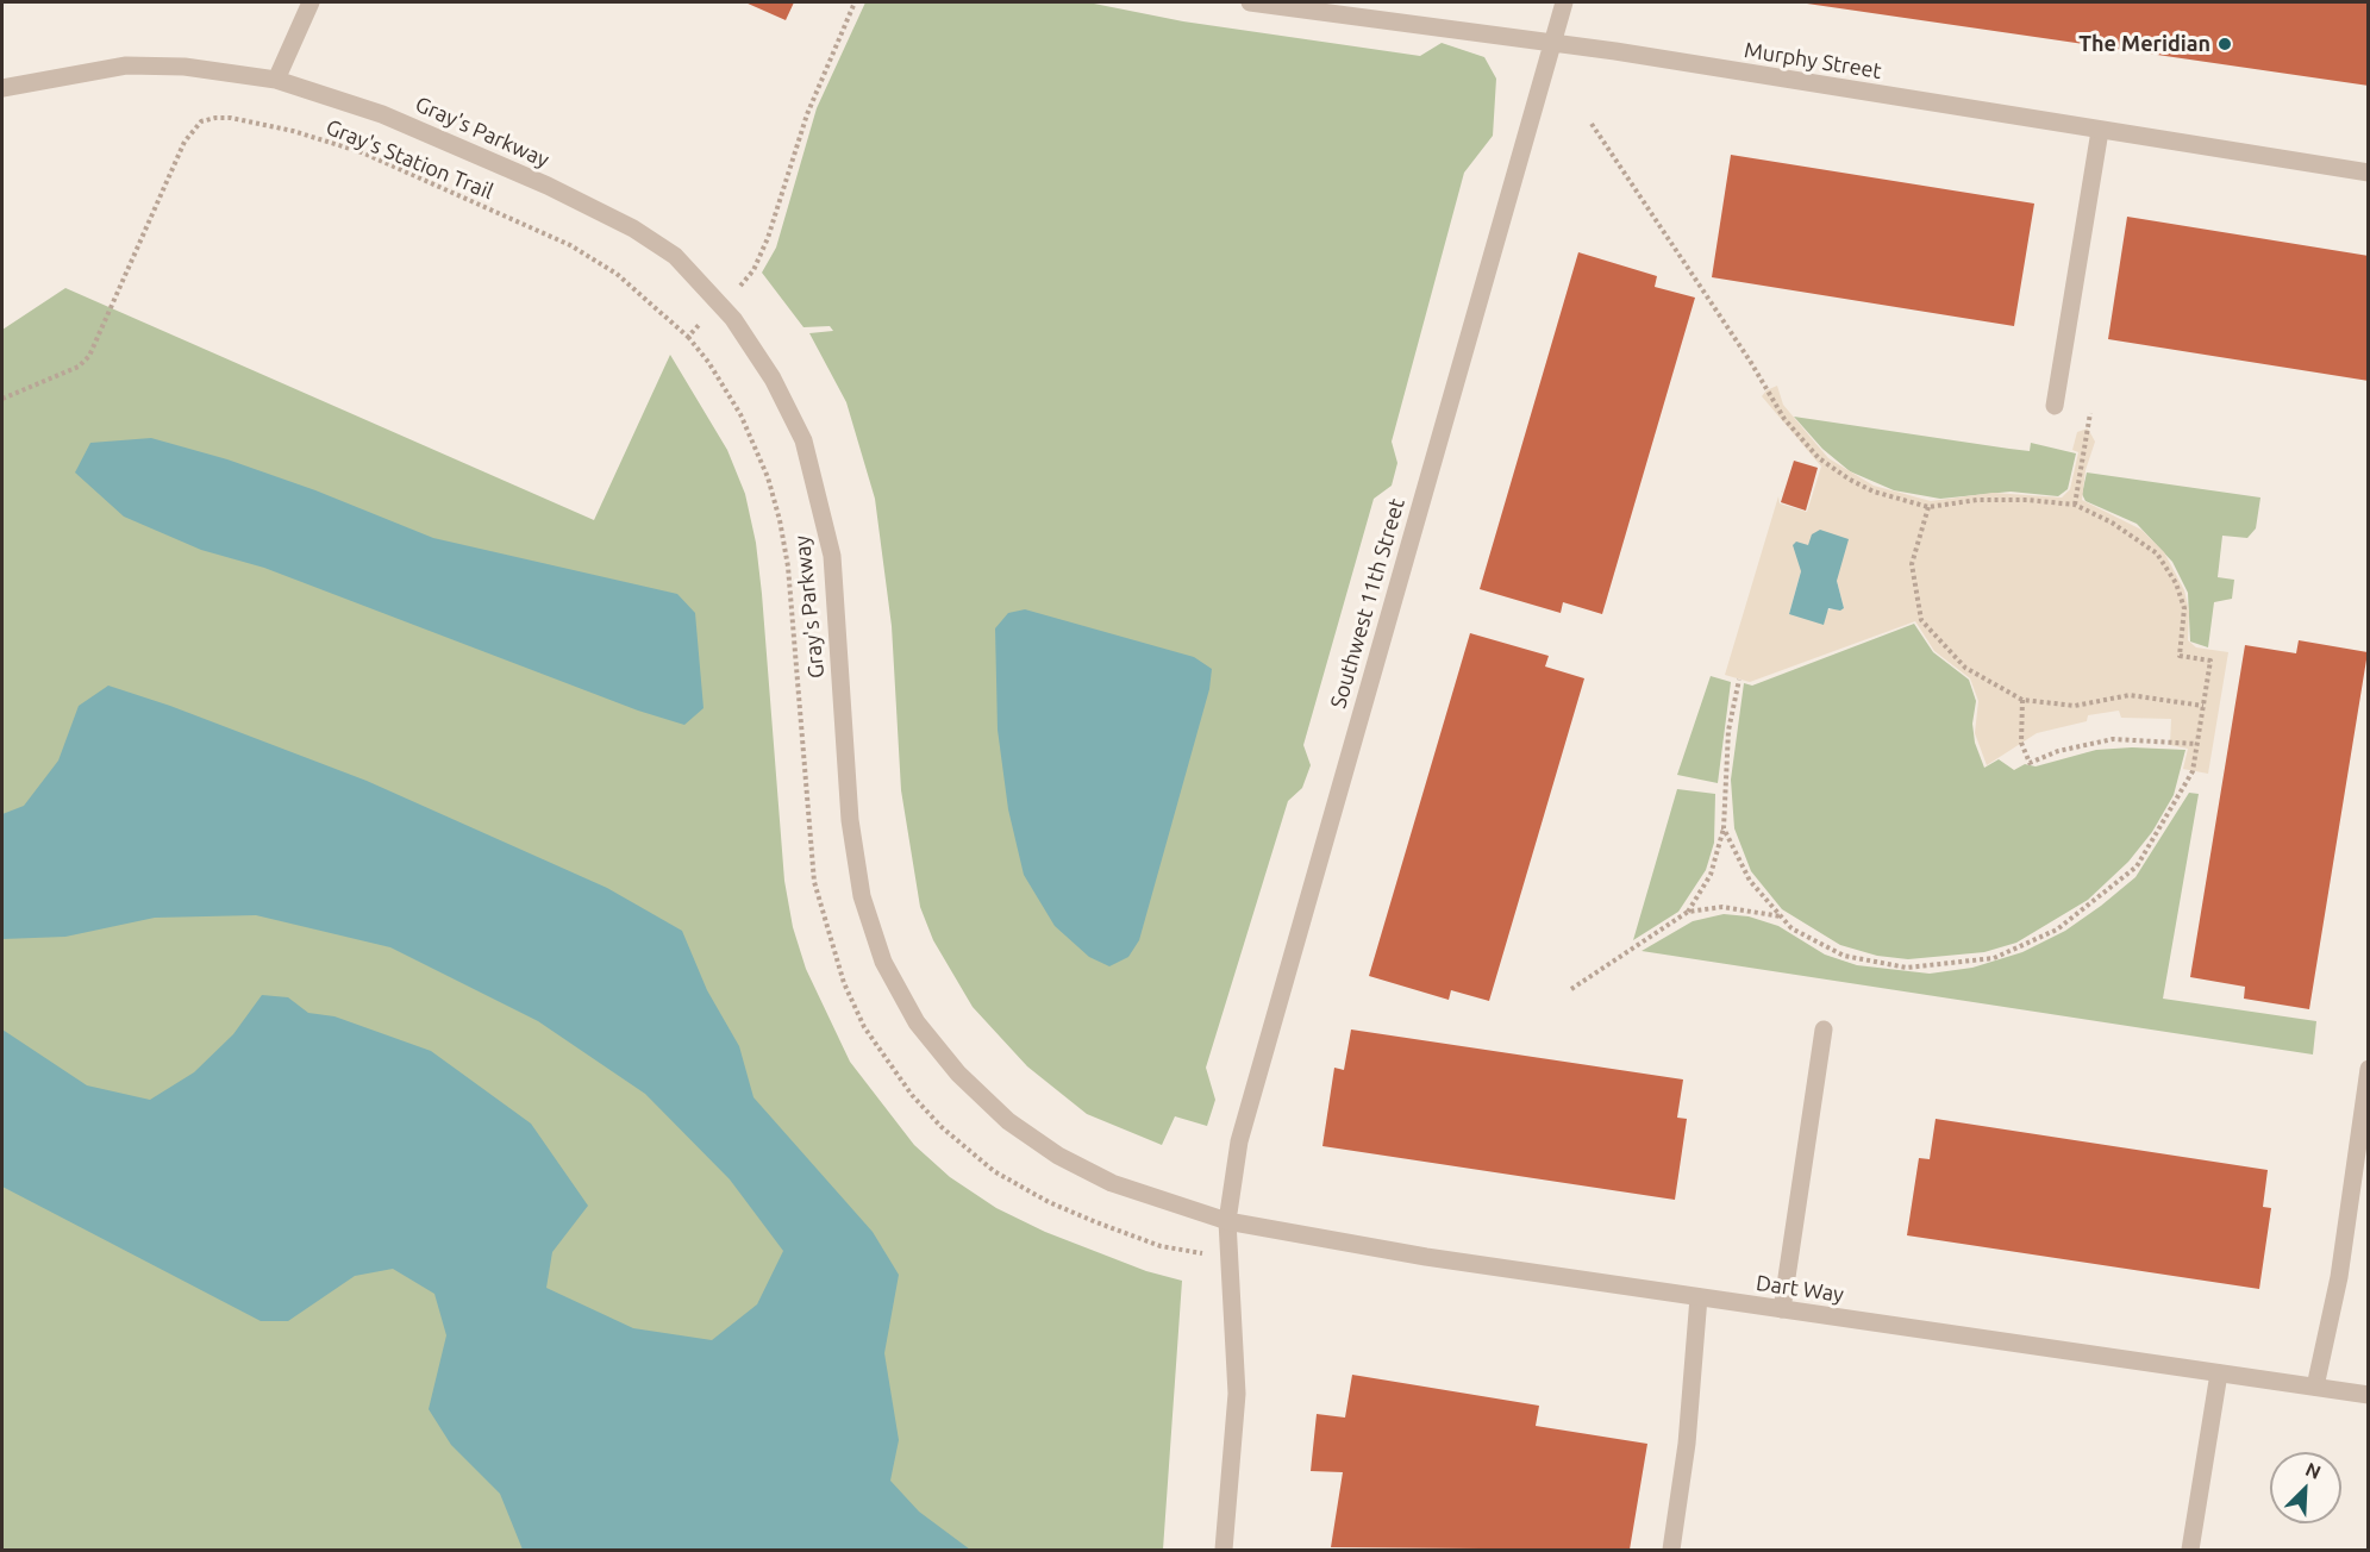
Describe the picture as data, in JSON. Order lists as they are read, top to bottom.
{
  "streets": {
    "street": [
      "Murphy Street",
      "Gray's Parkway",
      "Southwest 11th Street",
      "Dart Way"
    ],
    "path": ["Gray's Station Trail"]
  },
  "crossings": [
    ["Murphy Street", "Southwest 11th Street"],
    ["Gray's Parkway", "Southwest 11th Street"],
    ["Gray's Parkway", "Dart Way"],
    ["Southwest 11th Street", "Dart Way"]
  ],
  "places": ["The Meridian"],
  "north": "top right"
}
